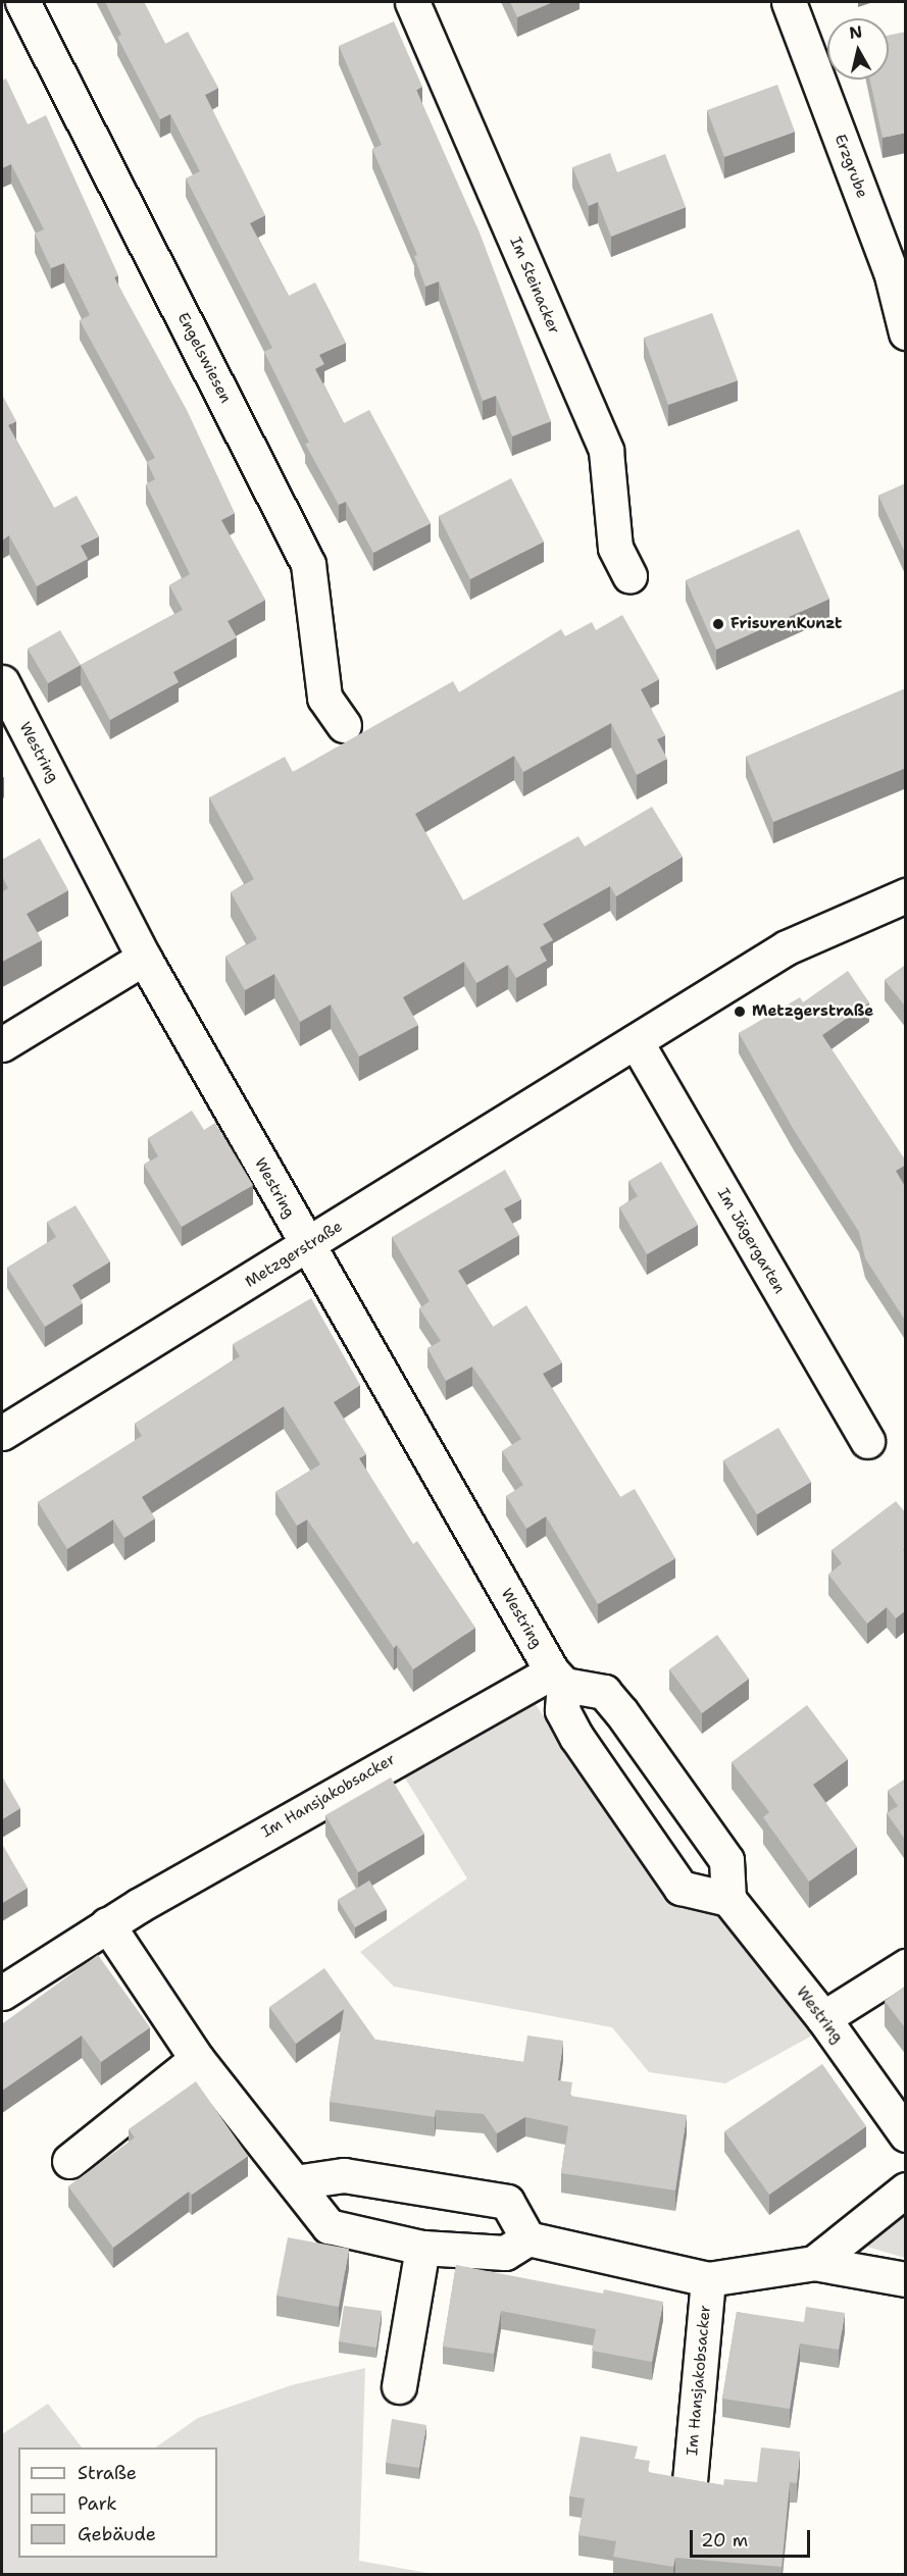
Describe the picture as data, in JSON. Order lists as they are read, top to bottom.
{
  "streets": {
    "street": [
      "Erzgrube",
      "Im Steinacker",
      "Engelswiesen",
      "Westring",
      "Im Jägergarten",
      "Metzgerstraße",
      "Im Hansjakobsacker"
    ]
  },
  "crossings": [
    ["Westring", "Metzgerstraße"],
    ["Westring", "Im Hansjakobsacker"],
    ["Im Jägergarten", "Metzgerstraße"]
  ],
  "places": ["FrisurenKunzt", "Metzgerstraße"],
  "legend": ["Straße", "Park", "Gebäude"],
  "scale_bar": "20 m",
  "north": "top"
}
